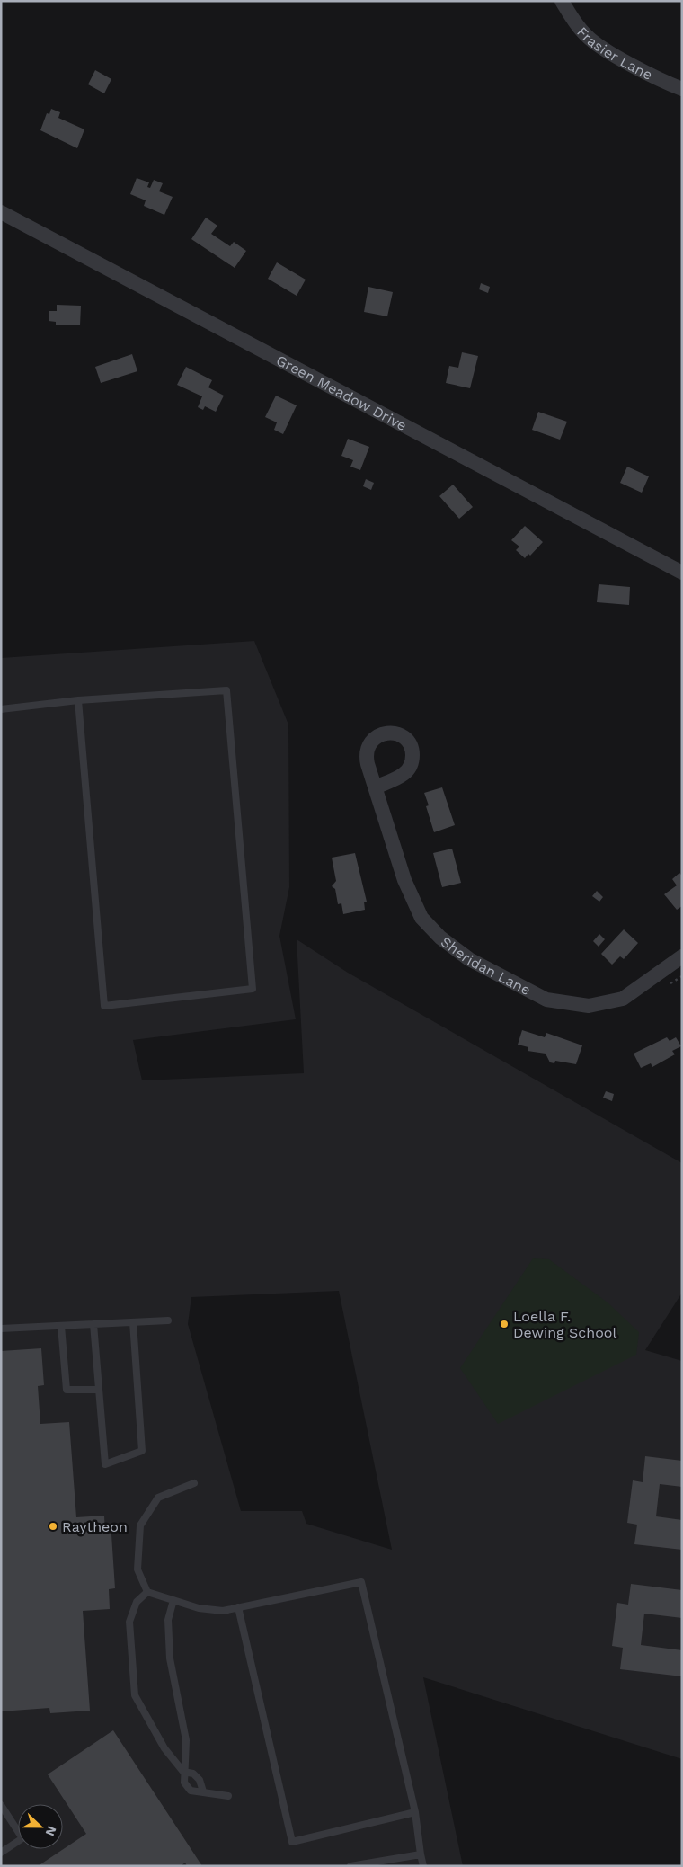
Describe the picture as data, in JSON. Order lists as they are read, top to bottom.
{
  "streets": {
    "street": ["Frasier Lane", "Green Meadow Drive", "Sheridan Lane"]
  },
  "places": ["Loella F. Dewing School", "Raytheon"],
  "north": "right"
}
